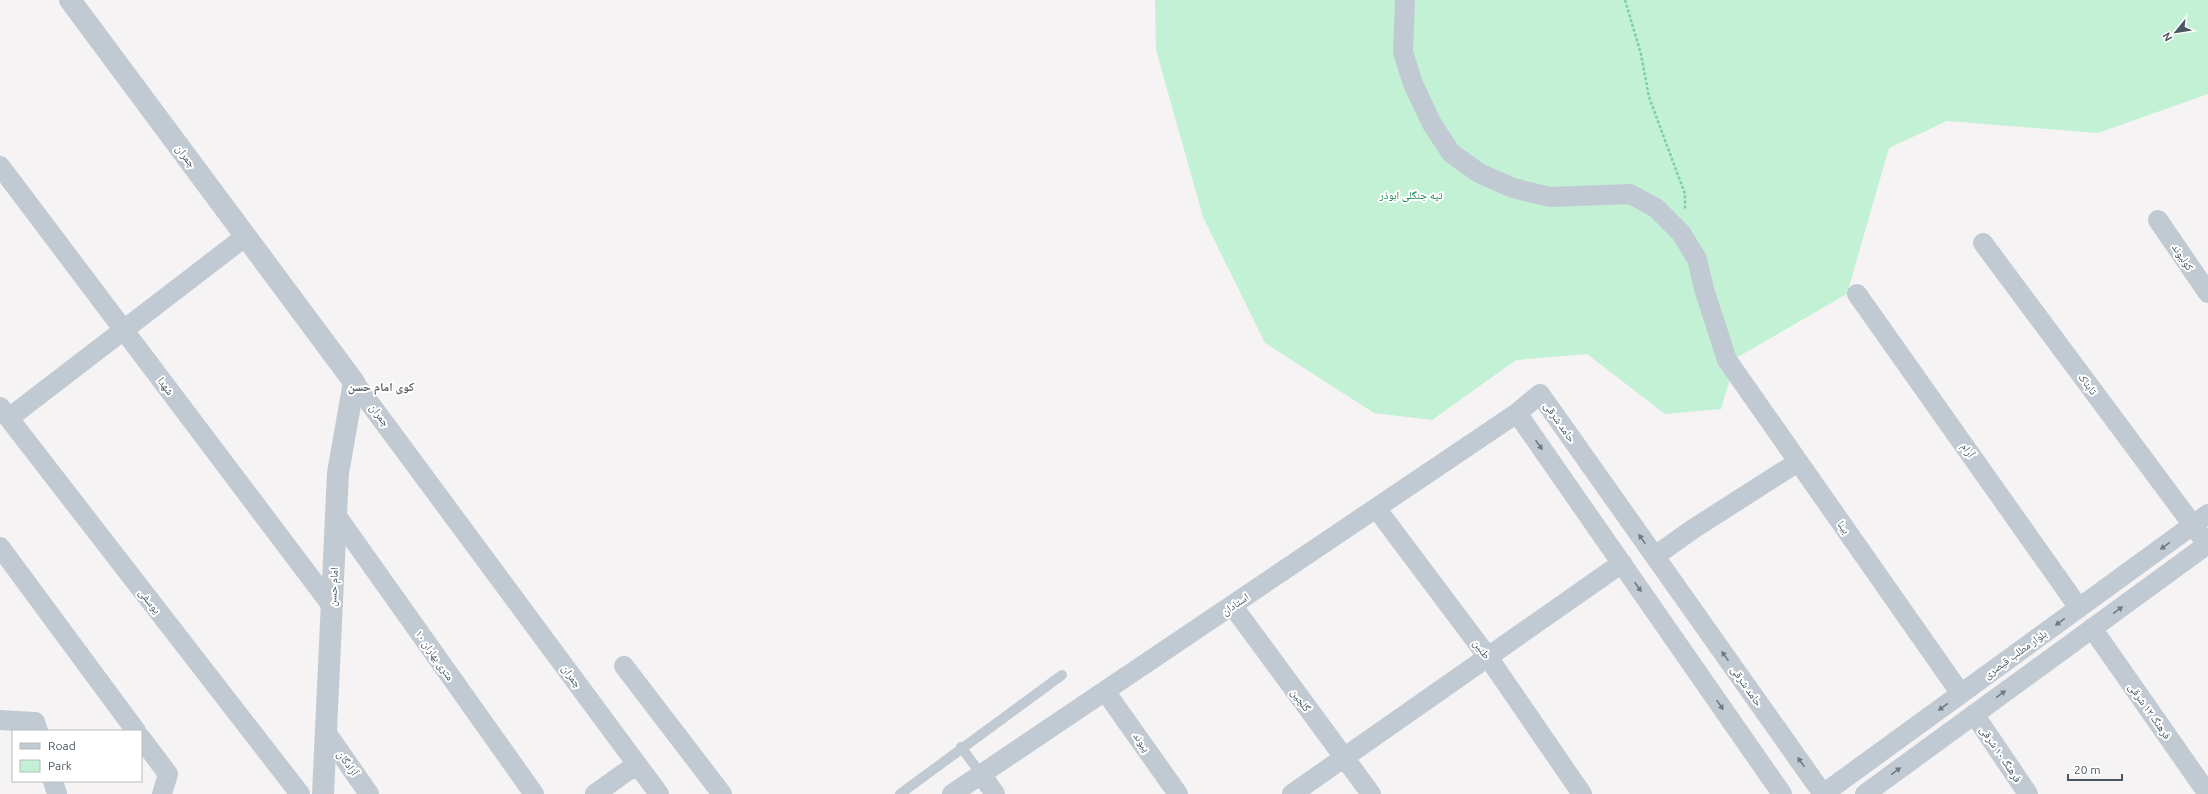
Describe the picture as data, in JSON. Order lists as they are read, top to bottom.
{
  "streets": {
    "street": [
      "چمران",
      "کولیوند",
      "تابناک",
      "شهدا",
      "حامد شرقی",
      "آرام",
      "بینا",
      "امام حسن",
      "یوسفی",
      "استادان",
      "طنین",
      "بلوار مطلب قیصری",
      "۱۰ متری بهاران",
      "گلچین",
      "فرهنگ ۱۲ شرقی",
      "پیوند",
      "فرهنگ ۱۰ شرقی",
      "آزادگان"
    ]
  },
  "crossings": [
    ["چمران", "امام حسن"],
    ["تابناک", "بلوار مطلب قیصری"],
    ["شهدا", "امام حسن"],
    ["حامد شرقی", "استادان"],
    ["حامد شرقی", "بلوار مطلب قیصری"],
    ["آرام", "بلوار مطلب قیصری"],
    ["بینا", "بلوار مطلب قیصری"],
    ["امام حسن", "۱۰ متری بهاران"],
    ["امام حسن", "آزادگان"],
    ["استادان", "طنین"],
    ["استادان", "گلچین"],
    ["استادان", "پیوند"]
  ],
  "districts": ["کوی امام حسن"],
  "parks": ["تپه جنگلی ابوذر"],
  "legend": ["Road", "Park"],
  "scale_bar": "20 m",
  "north": "bottom left"
}
